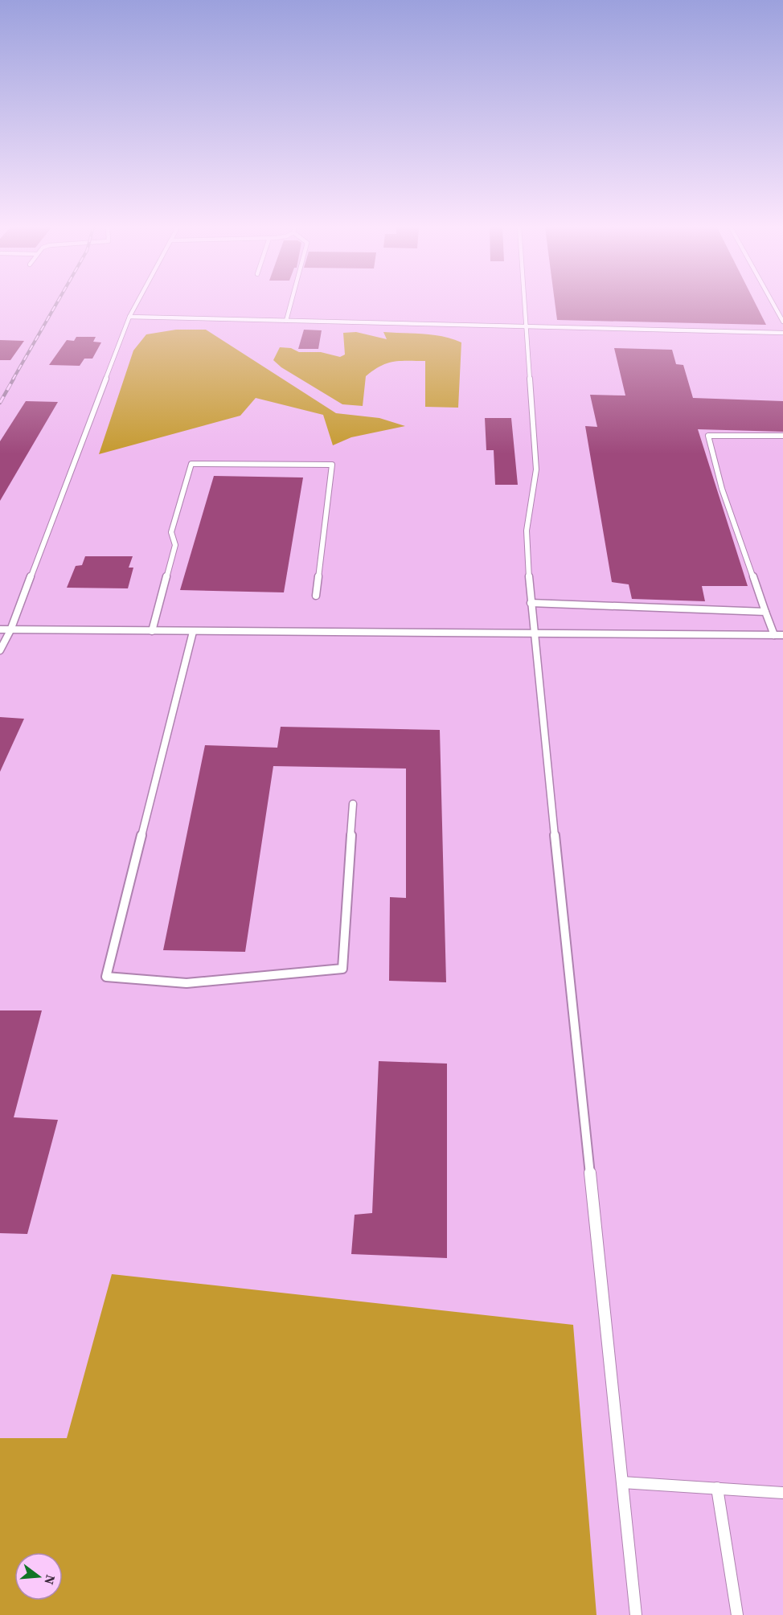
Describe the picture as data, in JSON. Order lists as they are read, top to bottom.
{
  "north": "right"
}
